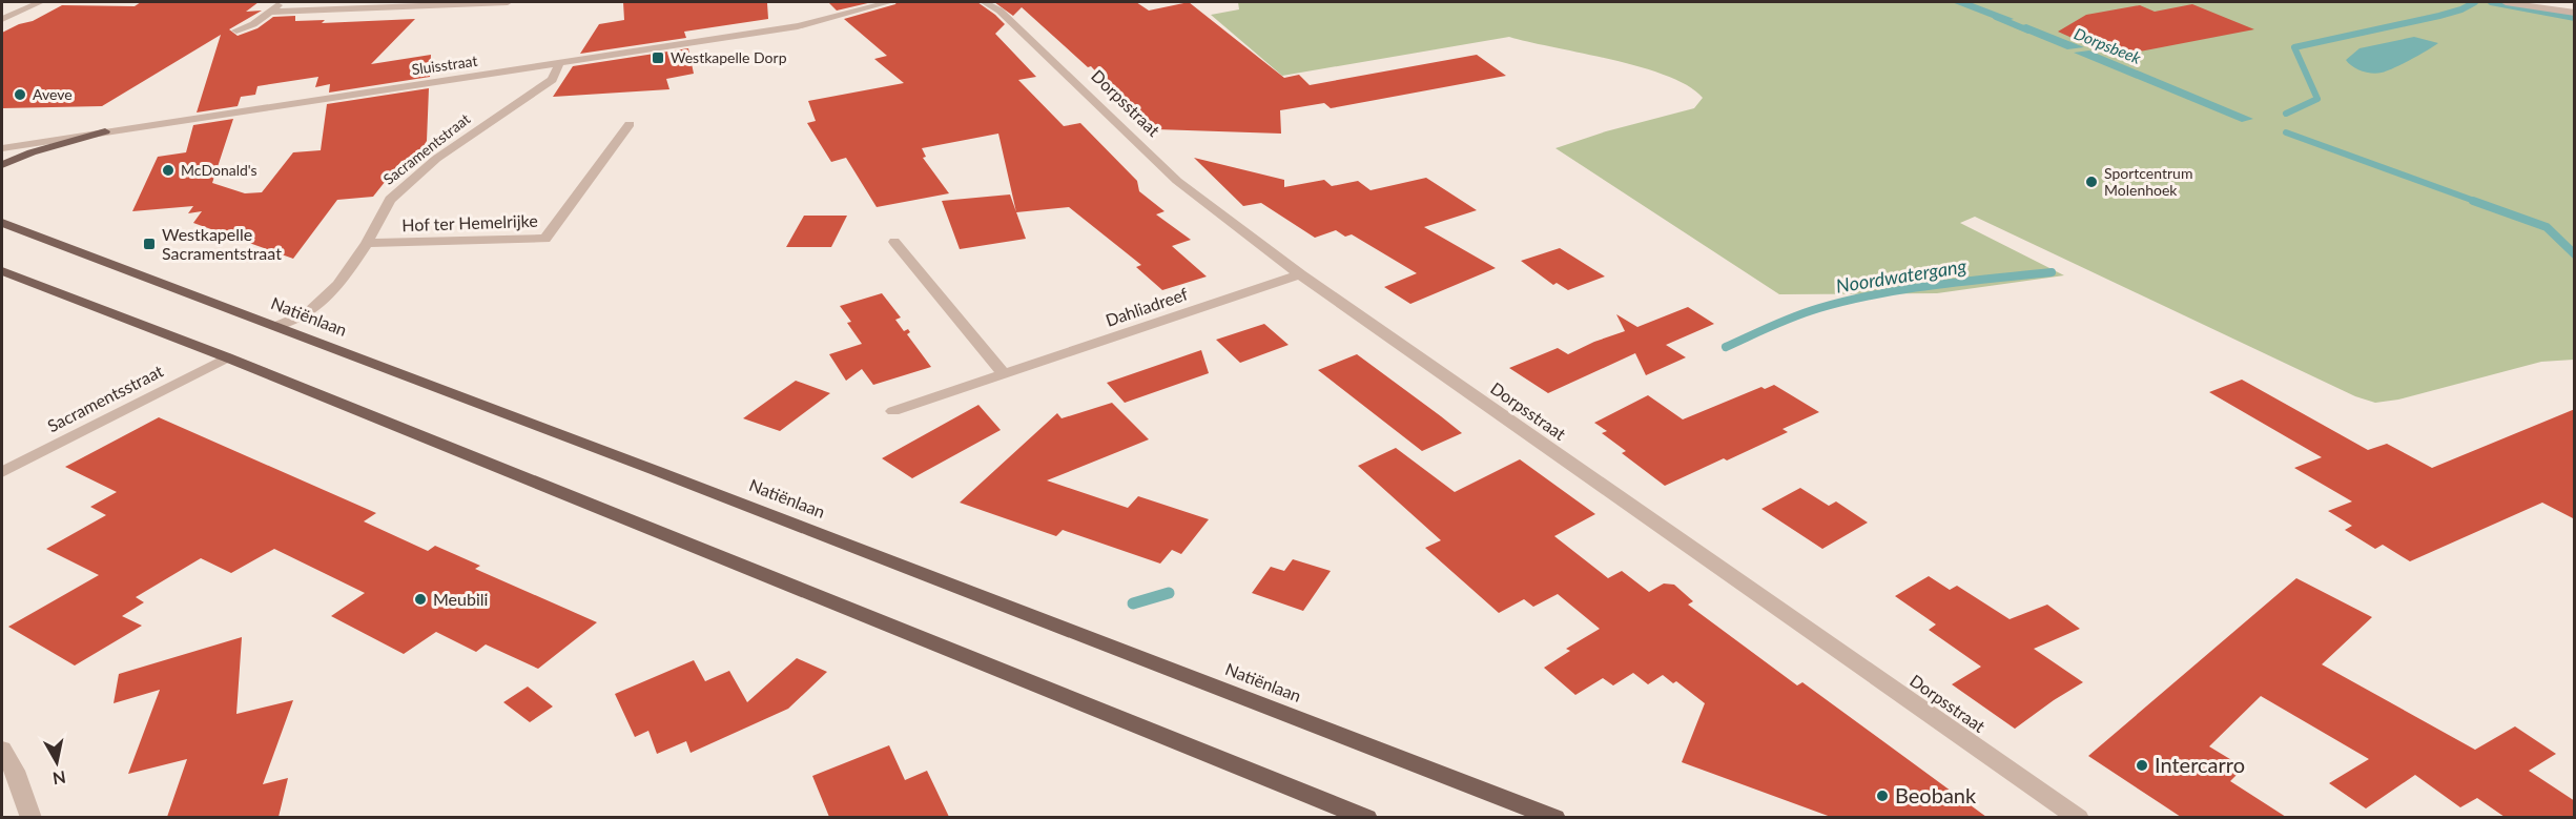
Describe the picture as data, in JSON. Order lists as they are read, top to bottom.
{
  "streets": {
    "main road": ["Natiënlaan"],
    "street": [
      "Sluisstraat",
      "Dorpsstraat",
      "Sacramentstraat",
      "Hof ter Hemelrijke",
      "Dahliadreef",
      "Sacramentsstraat"
    ]
  },
  "crossings": [
    ["Sluisstraat", "Sacramentstraat"],
    ["Dorpsstraat", "Dahliadreef"],
    ["Sacramentstraat", "Hof ter Hemelrijke"],
    ["Sacramentstraat", "Natiënlaan"]
  ],
  "water": ["Dorpsbeek", "Noordwatergang"],
  "places": {
    "transit": ["Westkapelle Dorp", "Westkapelle Sacramentstraat"],
    "other": [
      "Aveve",
      "McDonald's",
      "Sportcentrum Molenhoek",
      "Meubili",
      "Intercarro",
      "Beobank"
    ]
  },
  "north": "bottom"
}
